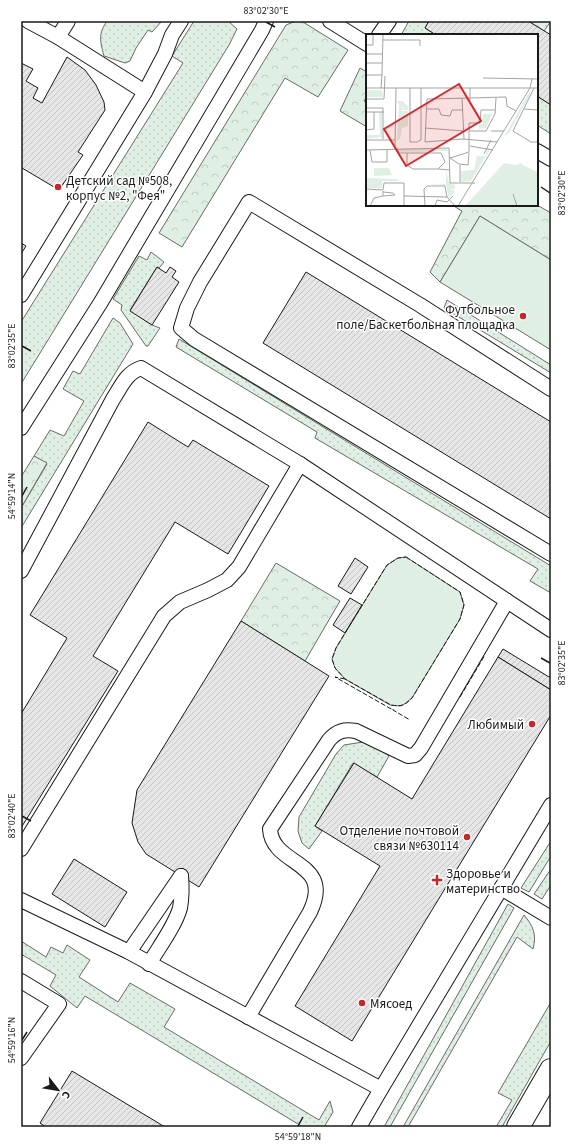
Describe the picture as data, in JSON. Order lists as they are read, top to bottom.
{
  "places": {
    "other": [
      "Детский сад №508, корпус №2, \"Фея\"",
      "Футбольное поле/Баскетбольная площадка",
      "Любимый",
      "Отделение почтовой связи №630114",
      "Мясоед"
    ],
    "health": ["Здоровье и материнство"]
  },
  "north": "bottom right",
  "coordinates": [
    "83°02'30\"E",
    "83°02'35\"E",
    "54°59'14\"N",
    "83°02'40\"E",
    "54°59'16\"N",
    "54°59'18\"N"
  ]
}
